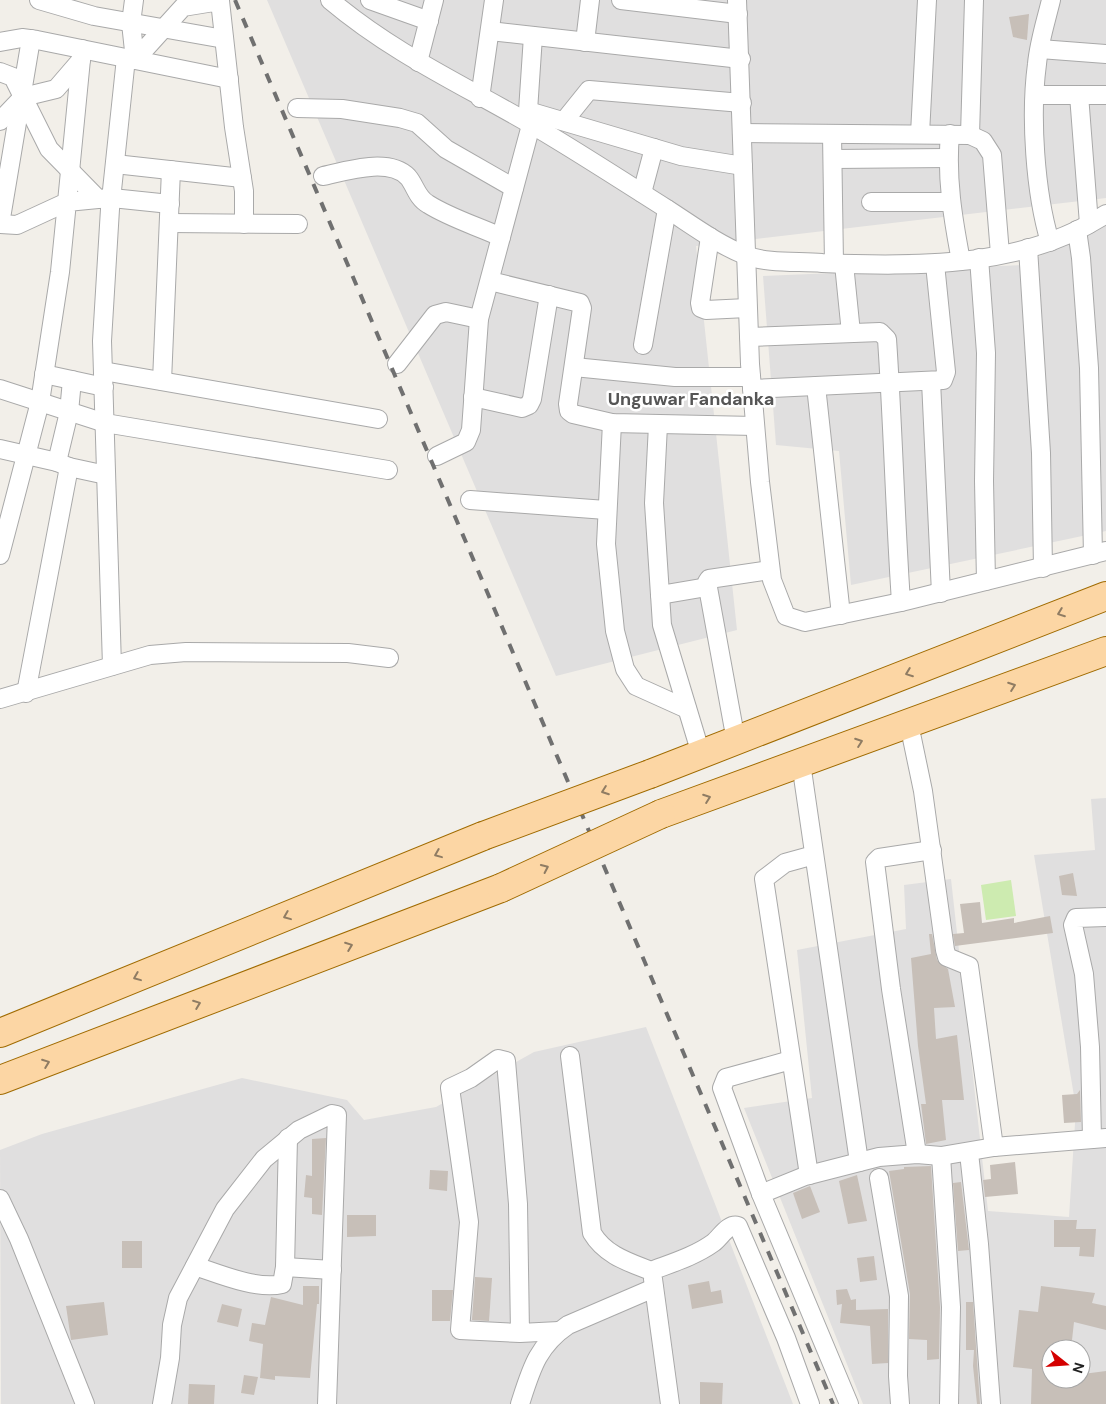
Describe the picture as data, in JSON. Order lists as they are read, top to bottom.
{
  "districts": ["Unguwar Fandanka"],
  "north": "right"
}
